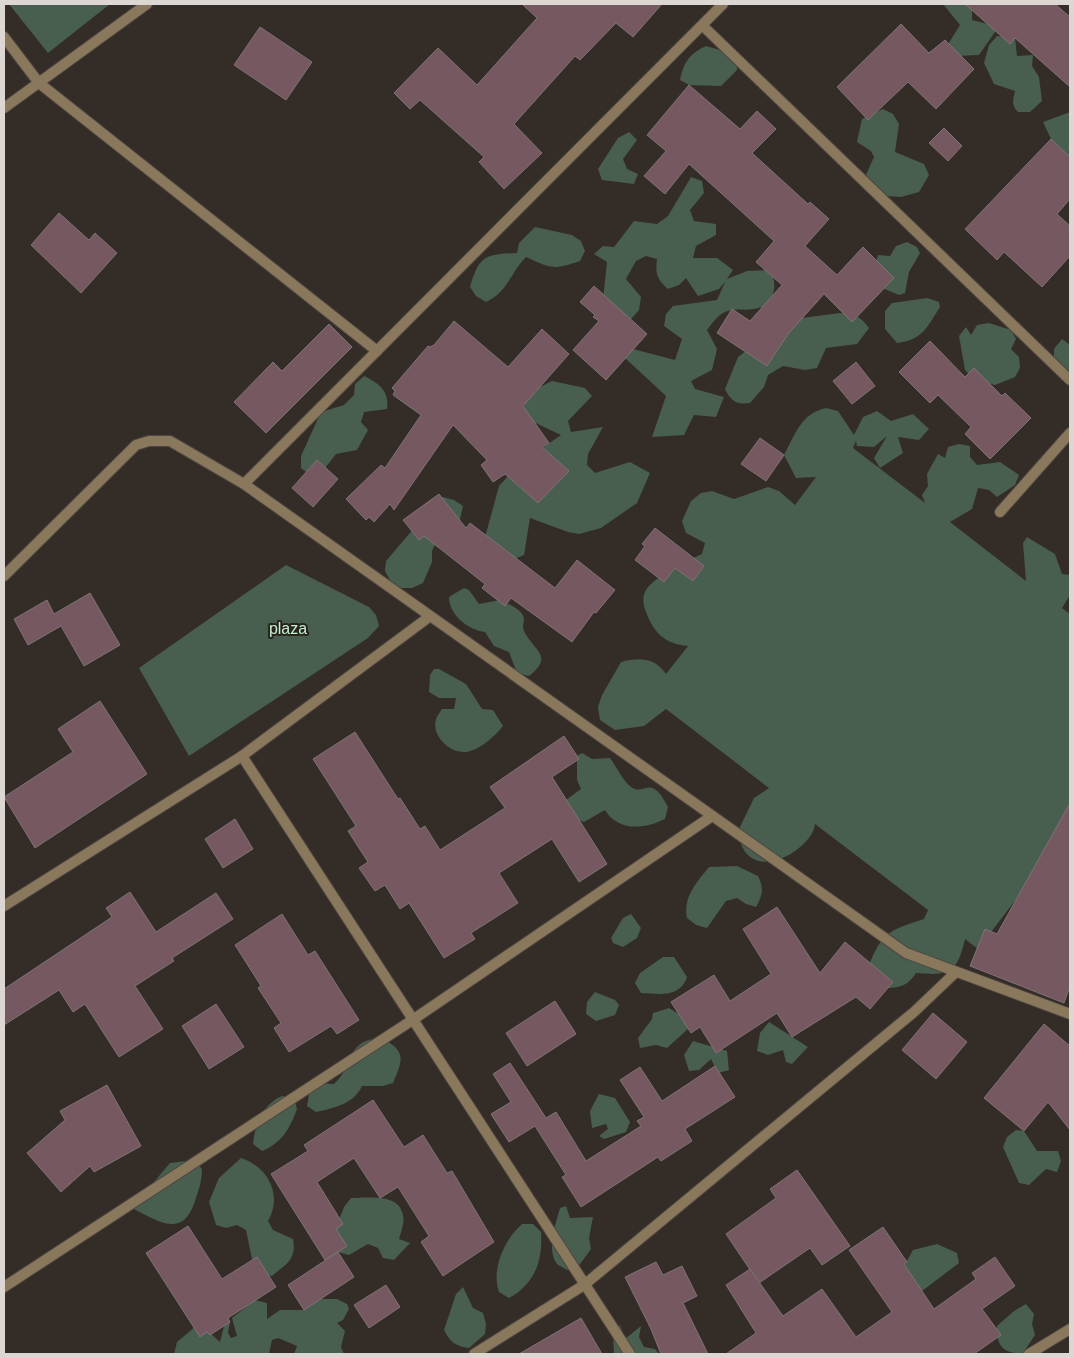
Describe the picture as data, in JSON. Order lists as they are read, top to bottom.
{
  "parks": ["plaza"]
}
